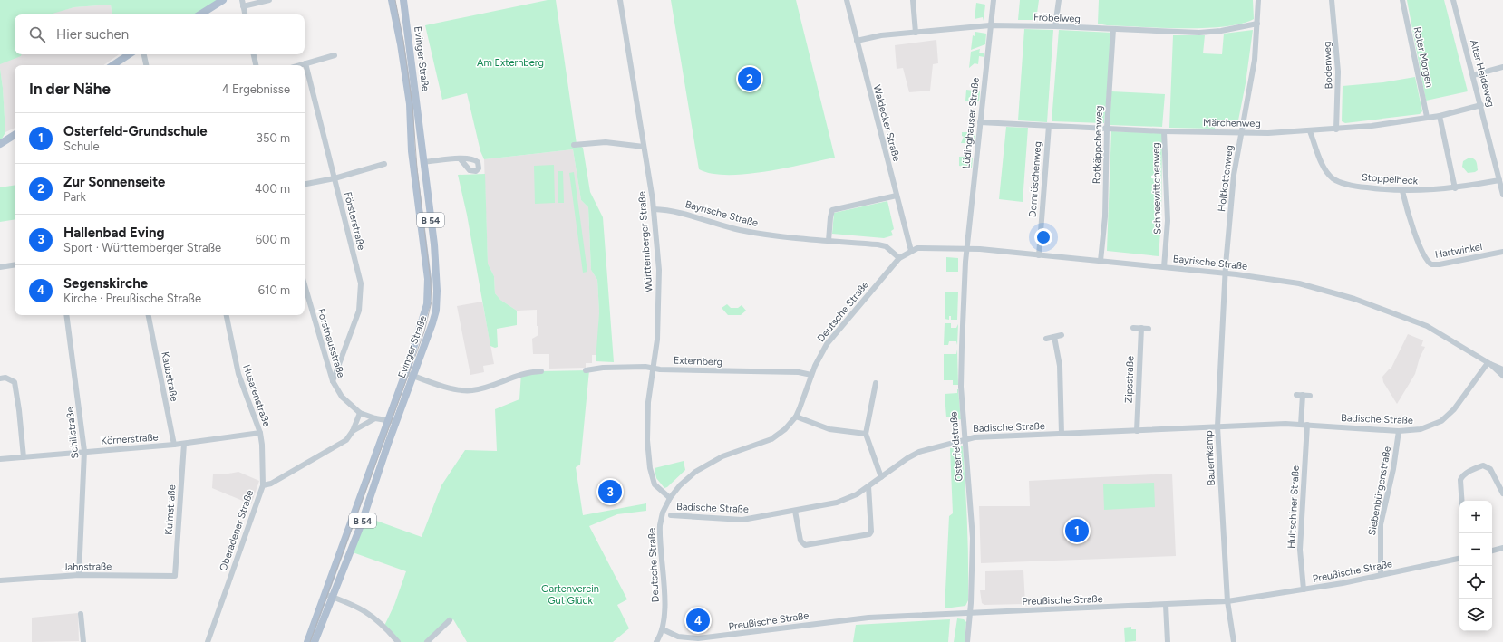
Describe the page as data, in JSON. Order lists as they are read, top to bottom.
{
  "streets": {
    "main road": ["Evinger Straße", "B 54"],
    "street": [
      "Fröbelweg",
      "Roter Morgen",
      "Bodenweg",
      "Alter Heideweg",
      "Waldecker Straße",
      "Lüdinghauser Straße",
      "Märchenweg",
      "Rotkäppchenweg",
      "Holtkottenweg",
      "Dornröschenweg",
      "Stoppelheck",
      "Schneewittchenweg",
      "Bayrische Straße",
      "Försterstraße",
      "Württemberger Straße",
      "Hartwinkel",
      "Deutsche Straße",
      "Forsthausstraße",
      "Externberg",
      "Kaubstraße",
      "Zipsstraße",
      "Husarenstraße",
      "Badische Straße",
      "Schillstraße",
      "Körnerstraße",
      "Osterfeldstraße",
      "Bauernkamp",
      "Siebenbürgenstraße",
      "Hultschiner Straße",
      "Kulmstraße",
      "Oberadener Straße",
      "Jahnstraße",
      "Preußische Straße"
    ]
  },
  "crossings": [
    ["Fröbelweg", "Waldecker Straße"],
    ["Fröbelweg", "Lüdinghauser Straße"],
    ["Fröbelweg", "Rotkäppchenweg"],
    ["Fröbelweg", "Holtkottenweg"],
    ["Roter Morgen", "Märchenweg"],
    ["Bodenweg", "Märchenweg"],
    ["Alter Heideweg", "Märchenweg"],
    ["Alter Heideweg", "Stoppelheck"],
    ["Waldecker Straße", "Bayrische Straße"],
    ["Waldecker Straße", "Deutsche Straße"],
    ["Lüdinghauser Straße", "Märchenweg"],
    ["Lüdinghauser Straße", "Bayrische Straße"],
    ["Lüdinghauser Straße", "Osterfeldstraße"],
    ["Märchenweg", "Rotkäppchenweg"],
    ["Märchenweg", "Holtkottenweg"],
    ["Märchenweg", "Dornröschenweg"],
    ["Märchenweg", "Stoppelheck"],
    ["Märchenweg", "Schneewittchenweg"],
    ["Rotkäppchenweg", "Bayrische Straße"],
    ["Holtkottenweg", "Bayrische Straße"],
    ["Holtkottenweg", "Bauernkamp"],
    ["Dornröschenweg", "Bayrische Straße"],
    ["Stoppelheck", "Hartwinkel"],
    ["Schneewittchenweg", "Bayrische Straße"],
    ["Bayrische Straße", "Württemberger Straße"],
    ["Bayrische Straße", "Deutsche Straße"],
    ["Bayrische Straße", "Badische Straße"],
    ["Bayrische Straße", "Osterfeldstraße"],
    ["Bayrische Straße", "Bauernkamp"],
    ["Försterstraße", "Forsthausstraße"],
    ["Württemberger Straße", "Deutsche Straße"],
    ["Württemberger Straße", "Externberg"],
    ["Deutsche Straße", "Externberg"],
    ["Deutsche Straße", "Preußische Straße"],
    ["Forsthausstraße", "Oberadener Straße"],
    ["Kaubstraße", "Körnerstraße"],
    ["Zipsstraße", "Badische Straße"],
    ["Husarenstraße", "Körnerstraße"],
    ["Husarenstraße", "Oberadener Straße"],
    ["Badische Straße", "Osterfeldstraße"],
    ["Badische Straße", "Bauernkamp"],
    ["Badische Straße", "Siebenbürgenstraße"],
    ["Badische Straße", "Hultschiner Straße"],
    ["Schillstraße", "Körnerstraße"],
    ["Schillstraße", "Jahnstraße"],
    ["Körnerstraße", "Kulmstraße"],
    ["Osterfeldstraße", "Preußische Straße"],
    ["Bauernkamp", "Preußische Straße"],
    ["Siebenbürgenstraße", "Preußische Straße"],
    ["Hultschiner Straße", "Preußische Straße"],
    ["Kulmstraße", "Jahnstraße"]
  ],
  "parks": ["Am Externberg", "Gartenverein Gut Glück"],
  "page": {
    "search": "Hier suchen",
    "pins": [
      "2",
      "3",
      "1",
      "4"
    ],
    "heading": ["In der Nähe", "4 Ergebnisse"],
    "list": [
      {
        "mark": "1",
        "name": "Osterfeld-Grundschule",
        "note": "Schule",
        "value": "350 m"
      },
      {
        "mark": "2",
        "name": "Zur Sonnenseite",
        "note": "Park",
        "value": "400 m"
      },
      {
        "mark": "3",
        "name": "Hallenbad Eving",
        "note": "Sport · Württemberger Straße",
        "value": "600 m"
      },
      {
        "mark": "4",
        "name": "Segenskirche",
        "note": "Kirche · Preußische Straße",
        "value": "610 m"
      }
    ],
    "map_buttons": ["+", "−"]
  }
}
